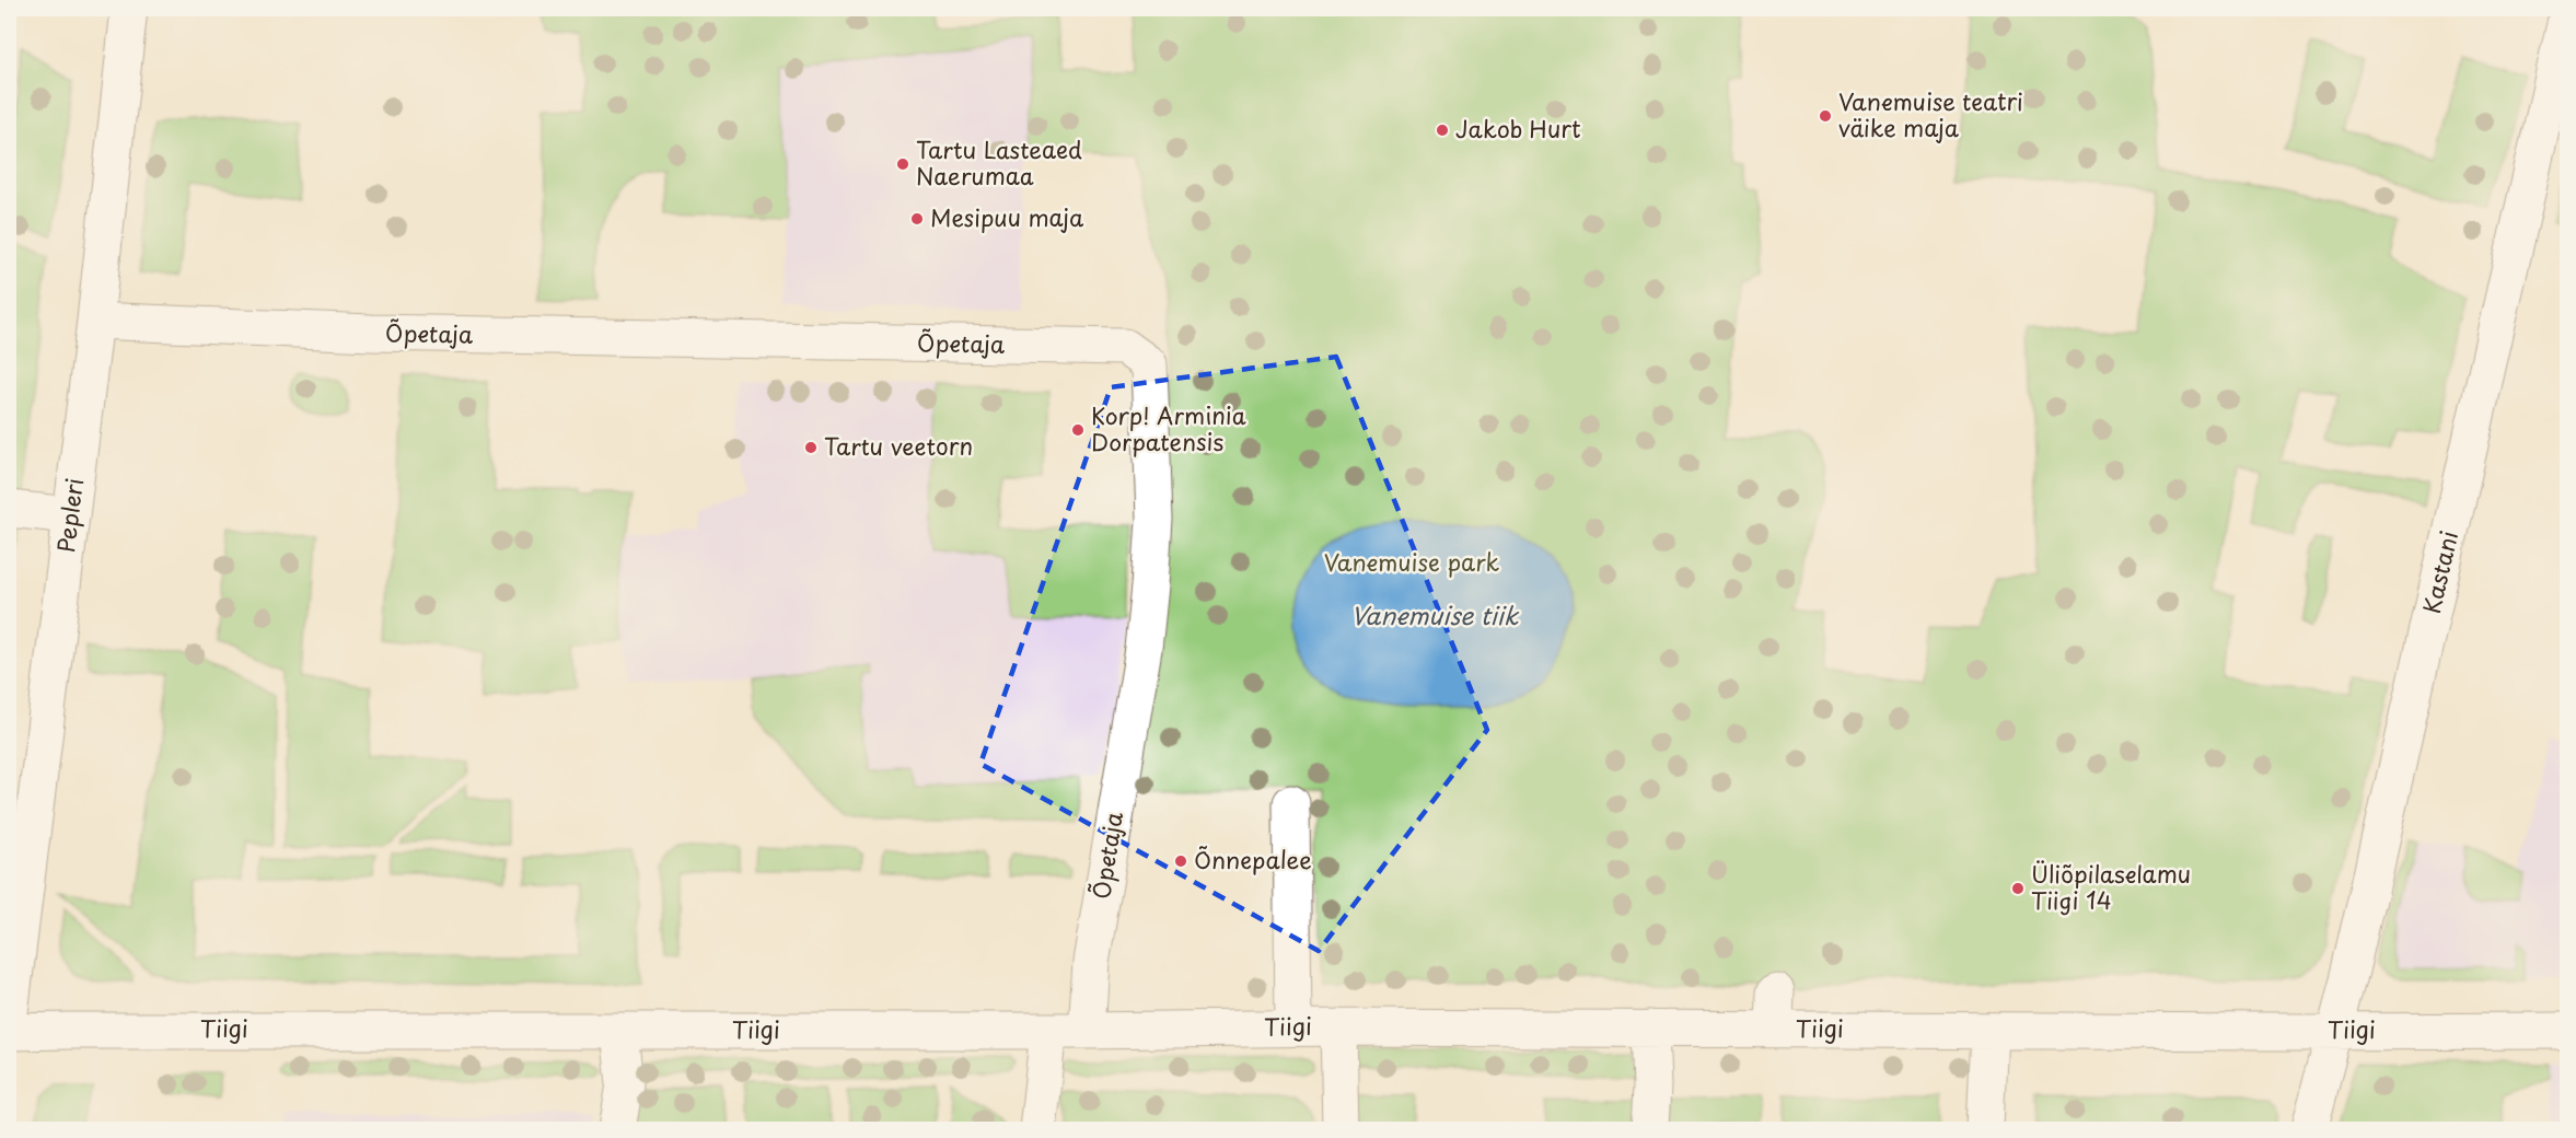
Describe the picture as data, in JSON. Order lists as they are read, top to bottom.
{
  "streets": {
    "street": [
      "Õpetaja",
      "Pepleri",
      "Kastani",
      "Tiigi"
    ]
  },
  "crossings": [
    ["Õpetaja", "Pepleri"],
    ["Õpetaja", "Tiigi"],
    ["Kastani", "Tiigi"]
  ],
  "water": ["Vanemuise tiik"],
  "parks": ["Vanemuise park"],
  "places": [
    "Vanemuise teatri väike maja",
    "Jakob Hurt",
    "Tartu Lasteaed Naerumaa",
    "Mesipuu maja",
    "Korp! Arminia Dorpatensis",
    "Tartu veetorn",
    "Õnnepalee",
    "Üliõpilaselamu Tiigi 14"
  ]
}
